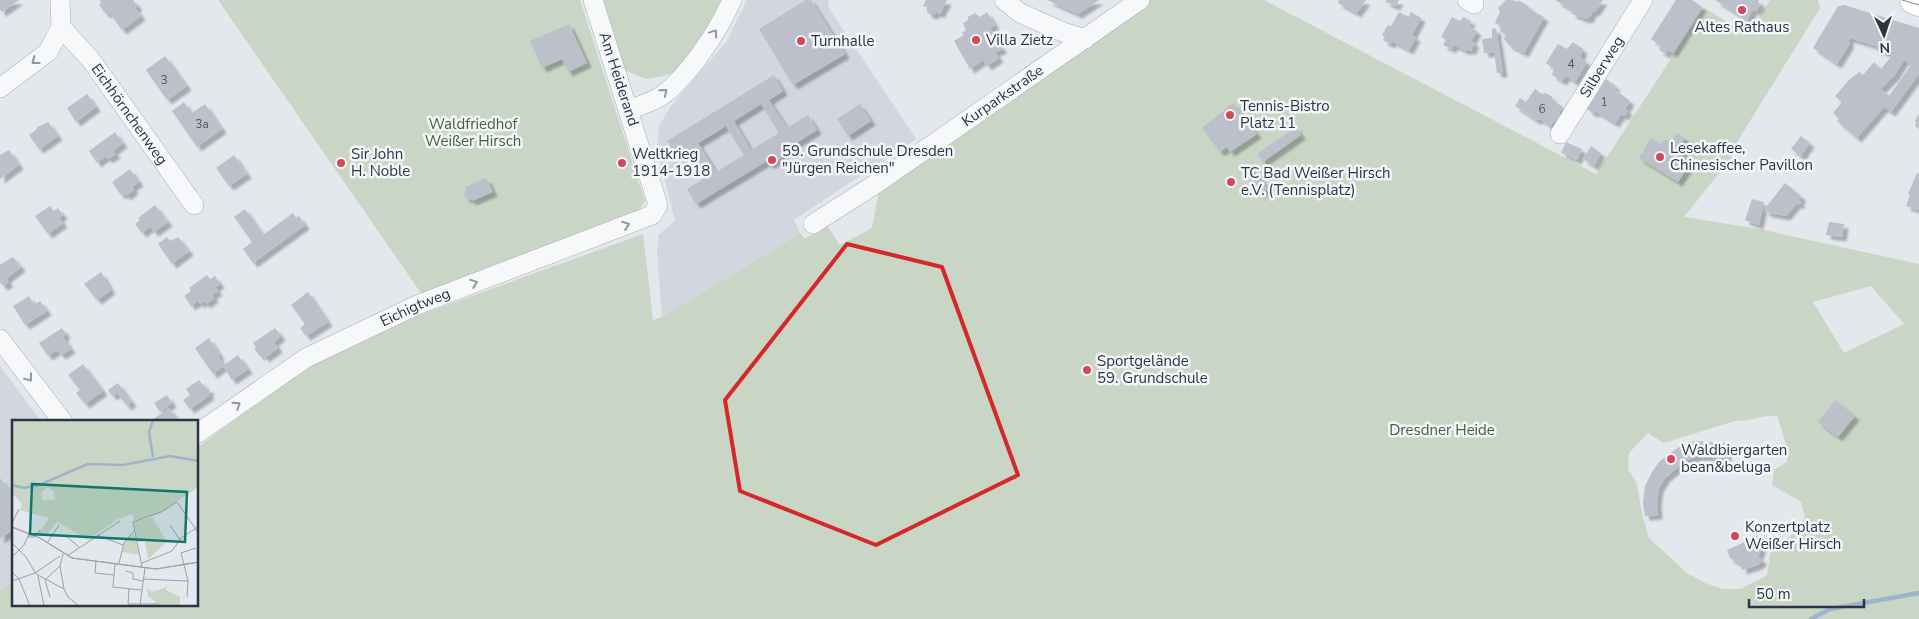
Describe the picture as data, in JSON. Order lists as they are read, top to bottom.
{
  "streets": {
    "street": [
      "Silberweg",
      "Am Heiderand",
      "Kurparkstraße",
      "Eichhörnchenweg",
      "Eichigtweg"
    ]
  },
  "crossings": [
    ["Am Heiderand", "Eichigtweg"]
  ],
  "one_way": ["Eichigtweg"],
  "parks": ["Waldfriedhof Weißer Hirsch", "Dresdner Heide"],
  "places": [
    "Altes Rathaus",
    "Villa Zietz",
    "Turnhalle",
    "Tennis-Bistro Platz 11",
    "Lesekaffee, Chinesischer Pavillon",
    "59. Grundschule Dresden \"Jürgen Reichen\"",
    "Sir John H. Noble",
    "Weltkrieg 1914-1918",
    "TC Bad Weißer Hirsch e.V. (Tennisplatz)",
    "Sportgelände 59. Grundschule",
    "Waldbiergarten bean&beluga",
    "Konzertplatz Weißer Hirsch"
  ],
  "house_numbers": [
    "4",
    "3",
    "1",
    "6",
    "3a"
  ],
  "scale_bar": "50 m",
  "north": "bottom"
}
